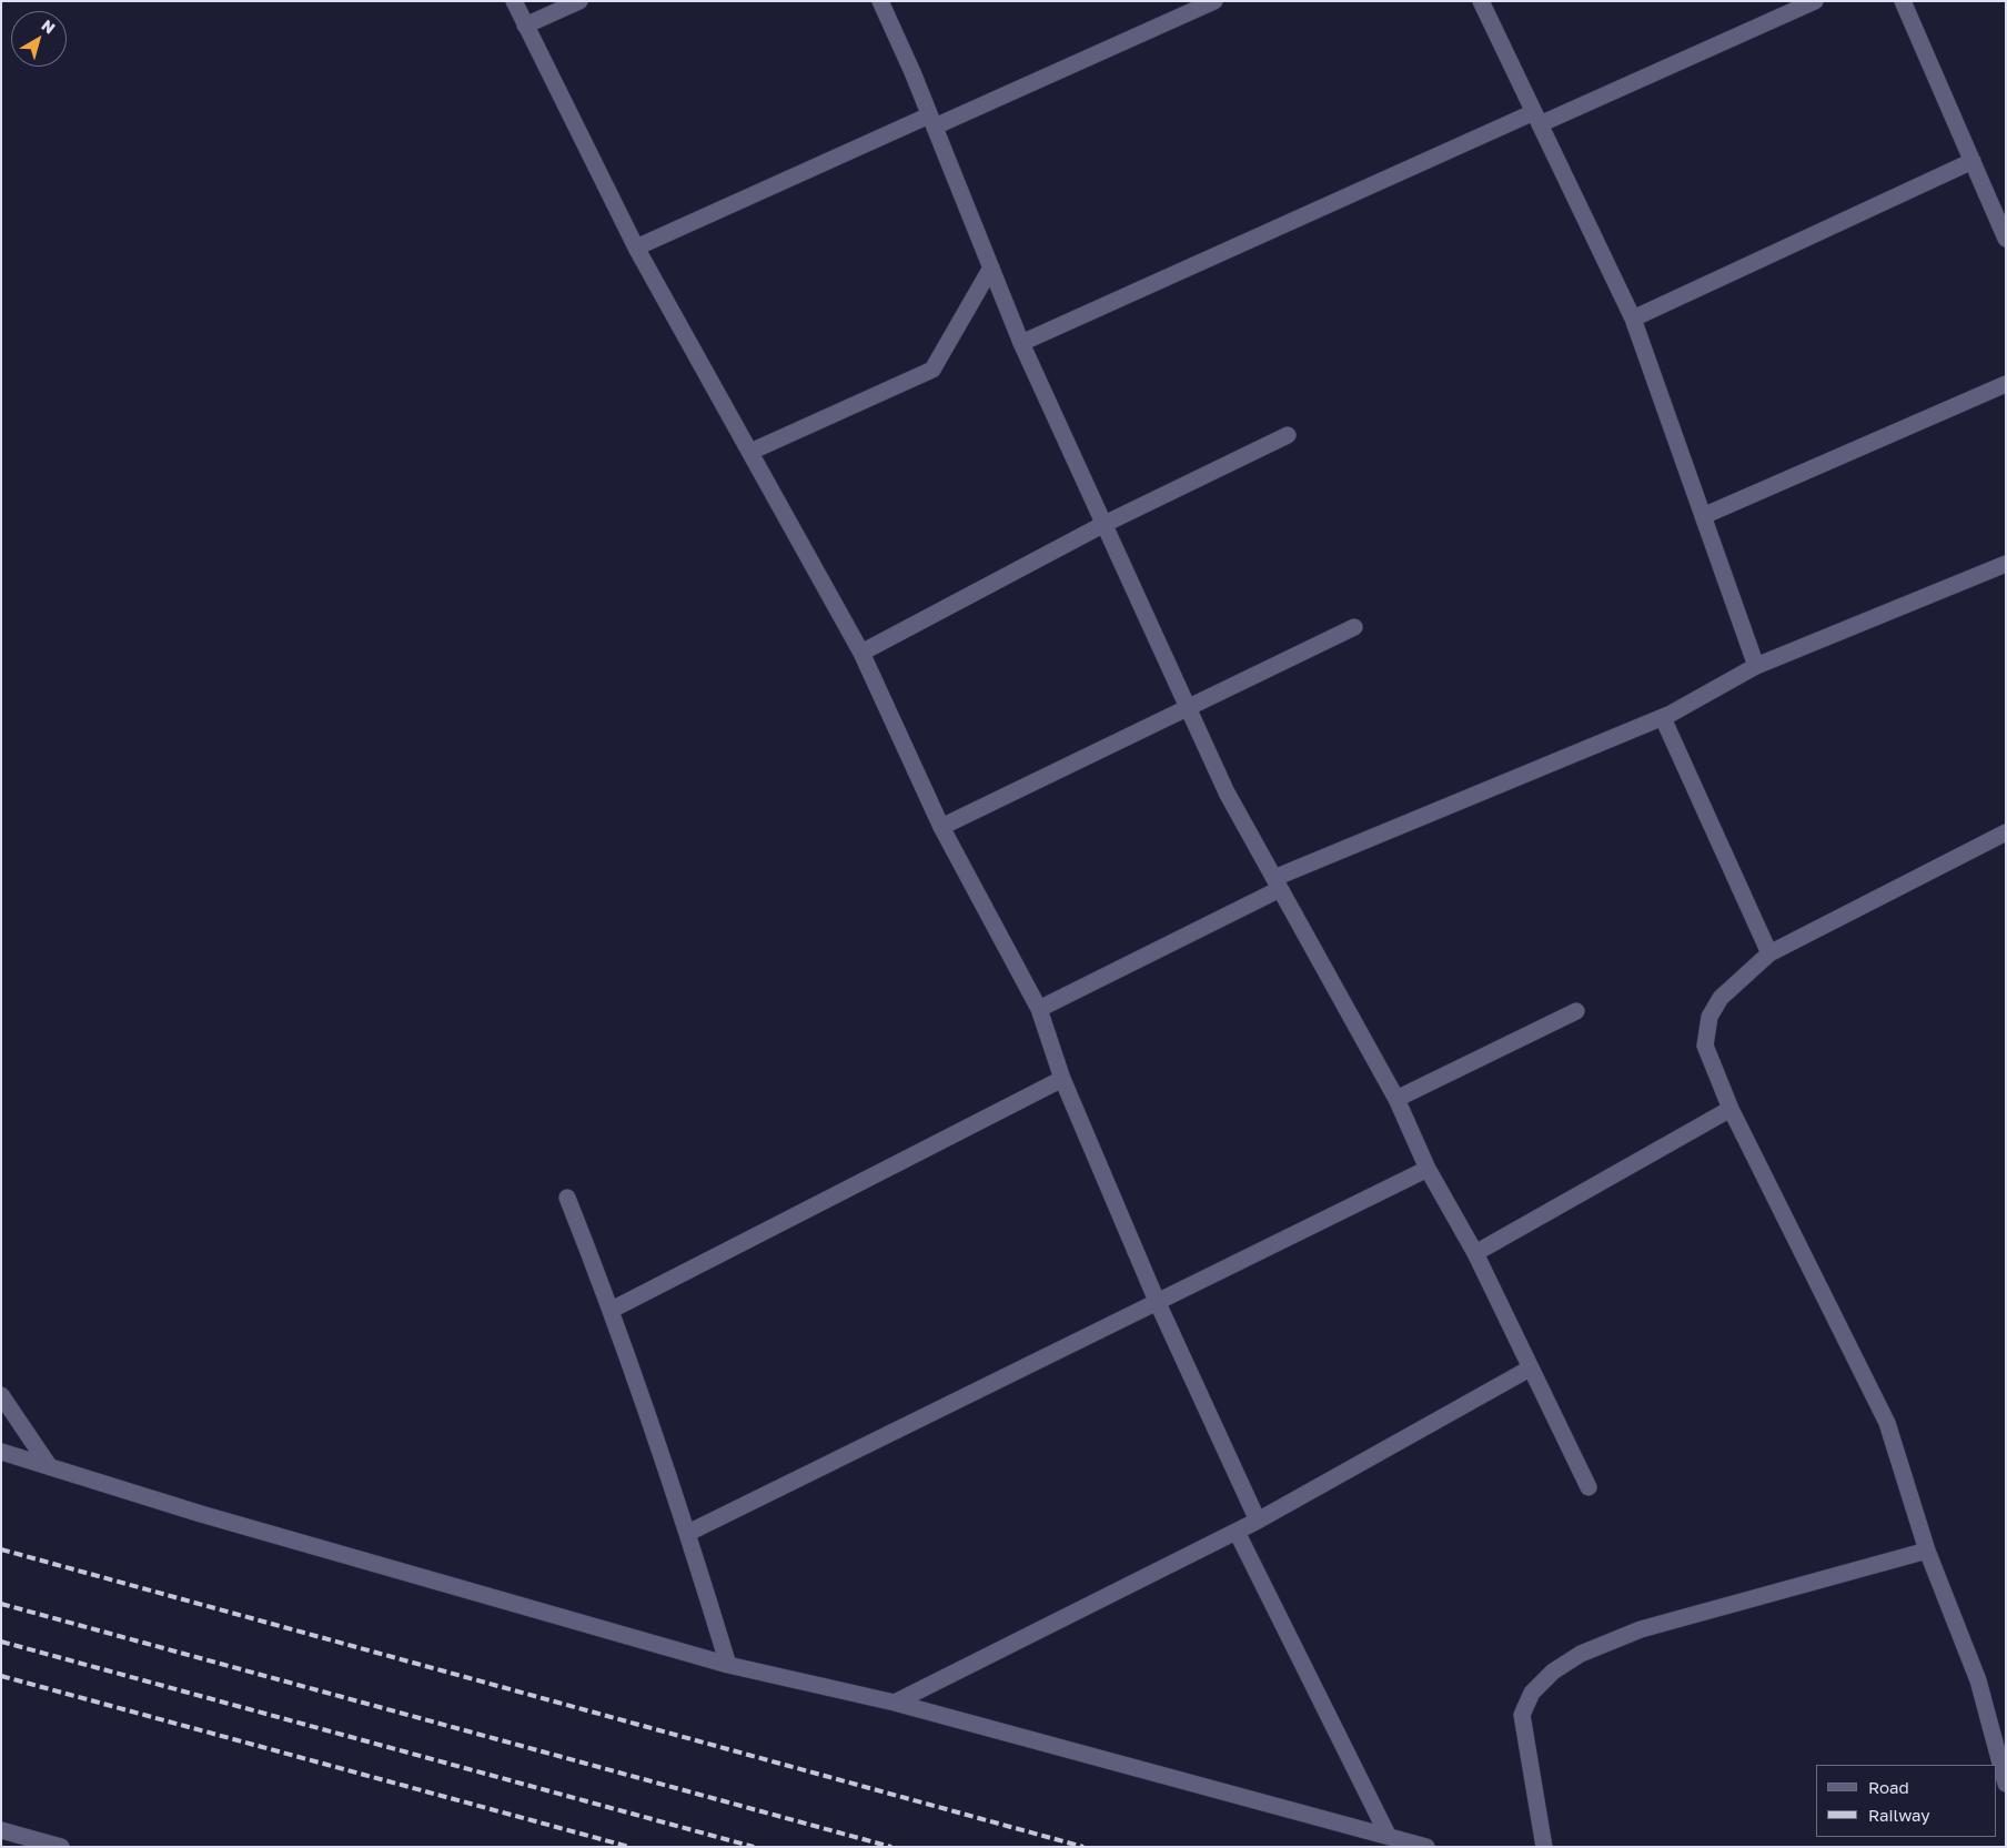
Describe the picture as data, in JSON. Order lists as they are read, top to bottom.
{
  "legend": ["Road", "Railway"],
  "north": "top right"
}
